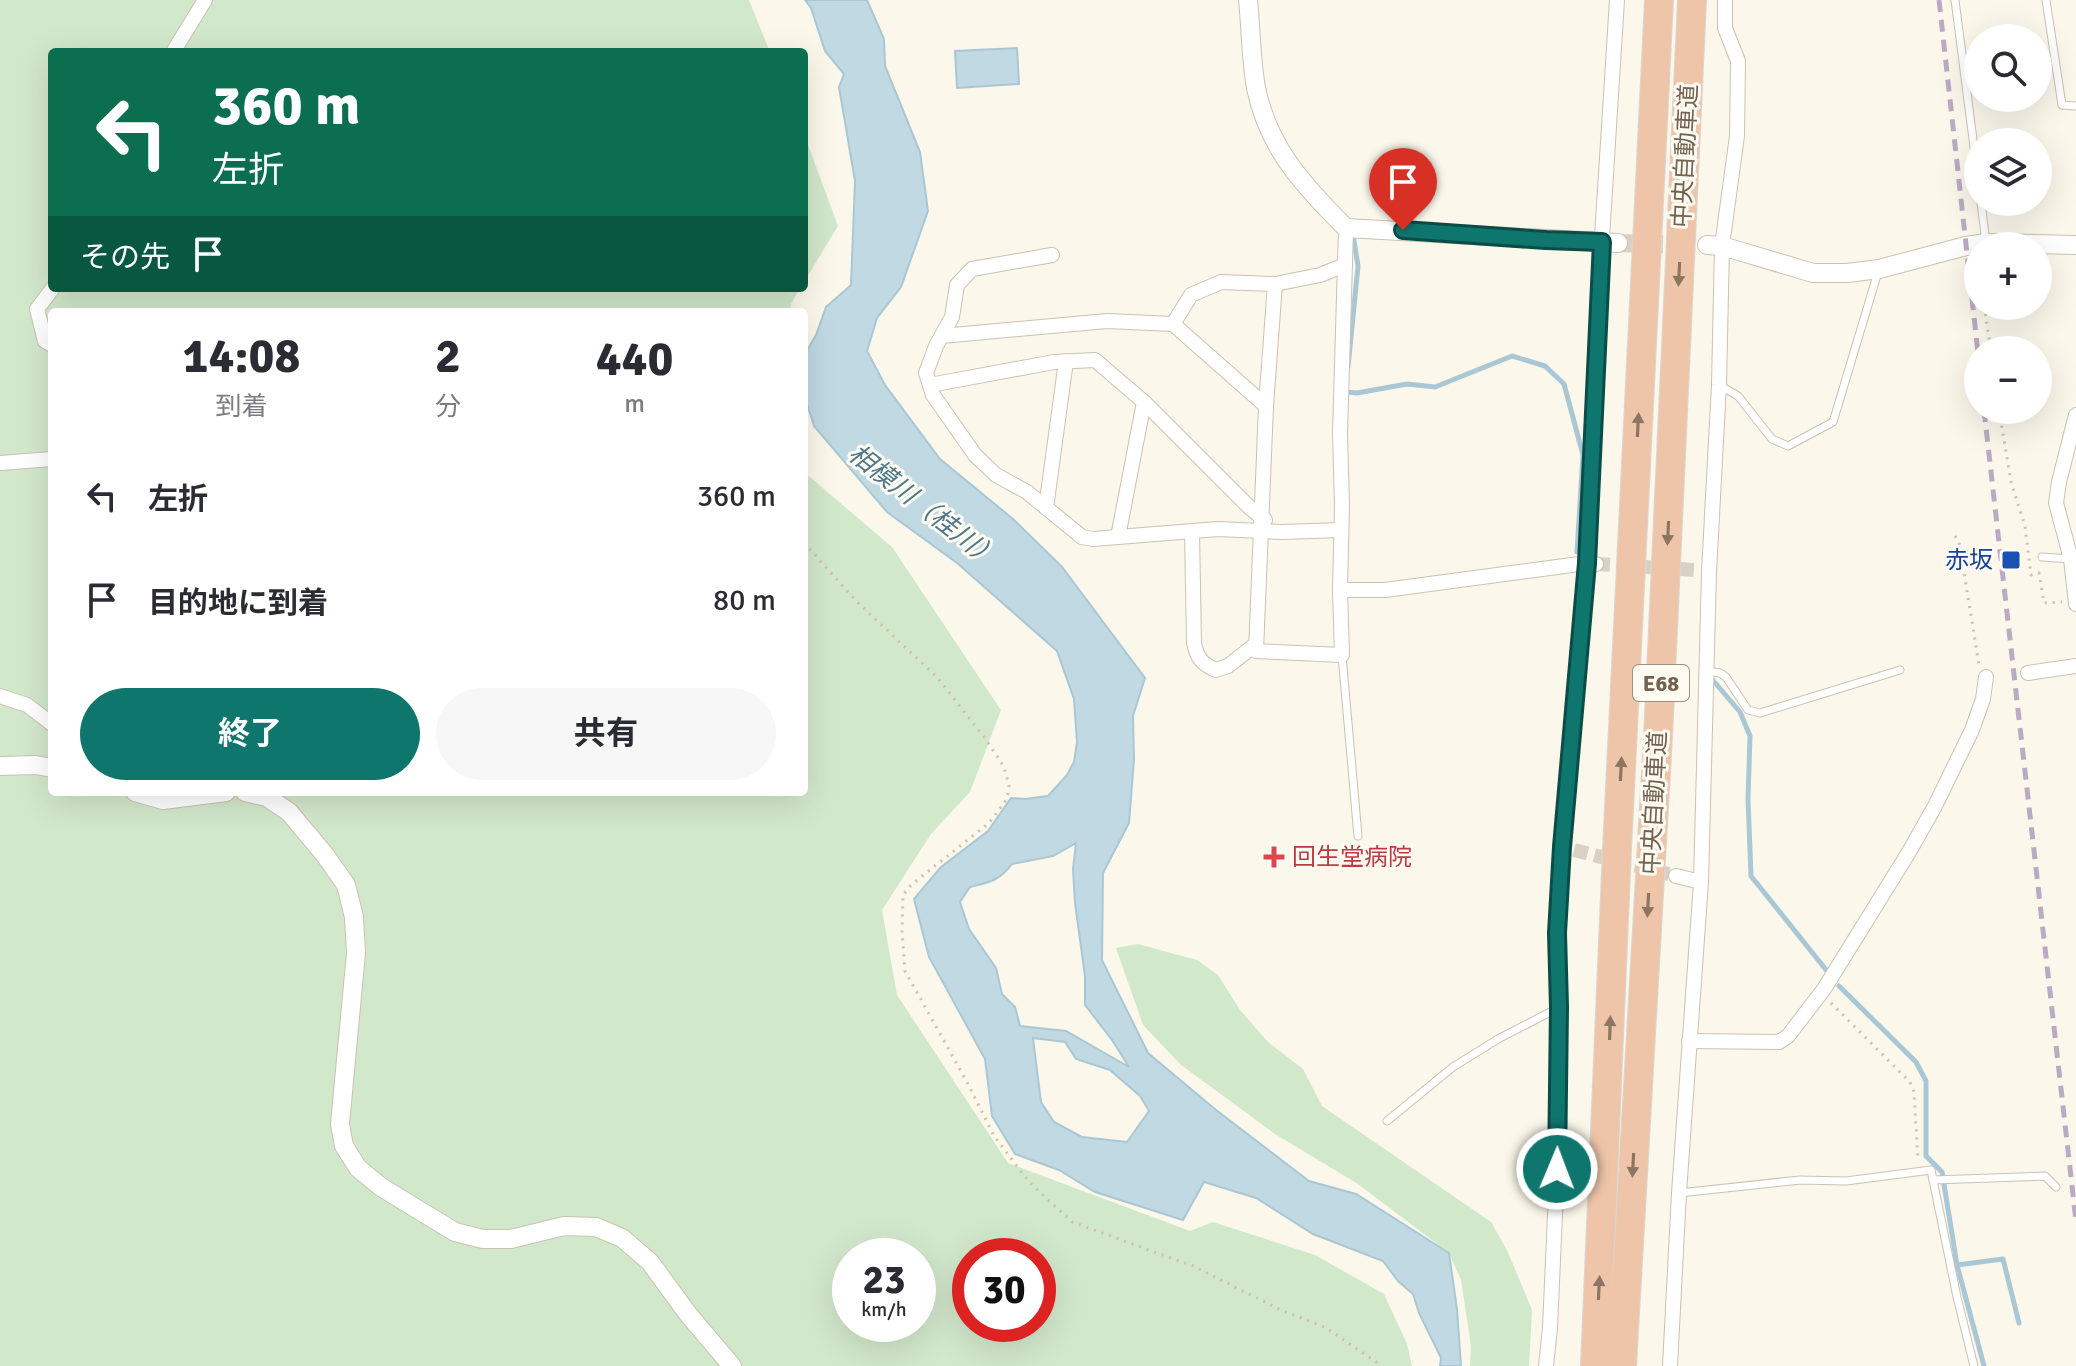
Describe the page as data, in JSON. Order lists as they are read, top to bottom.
{
  "streets": {
    "highway": ["中央自動車道", "E68"]
  },
  "water": ["相模川（桂川）"],
  "places": {
    "transit": ["赤坂"],
    "health": ["回生堂病院"]
  },
  "page": {
    "map_buttons": ["+", "−"],
    "turn": ["360 m", "左折"],
    "then": "その先",
    "eta": [
      "14:08",
      "到着",
      "2",
      "分",
      "440",
      "m"
    ],
    "list": [
      {
        "name": "左折",
        "value": "360 m"
      },
      {
        "name": "目的地に到着",
        "value": "80 m"
      }
    ],
    "buttons": ["終了", "共有"],
    "speed": "23 km/h",
    "limit": "30"
  }
}
